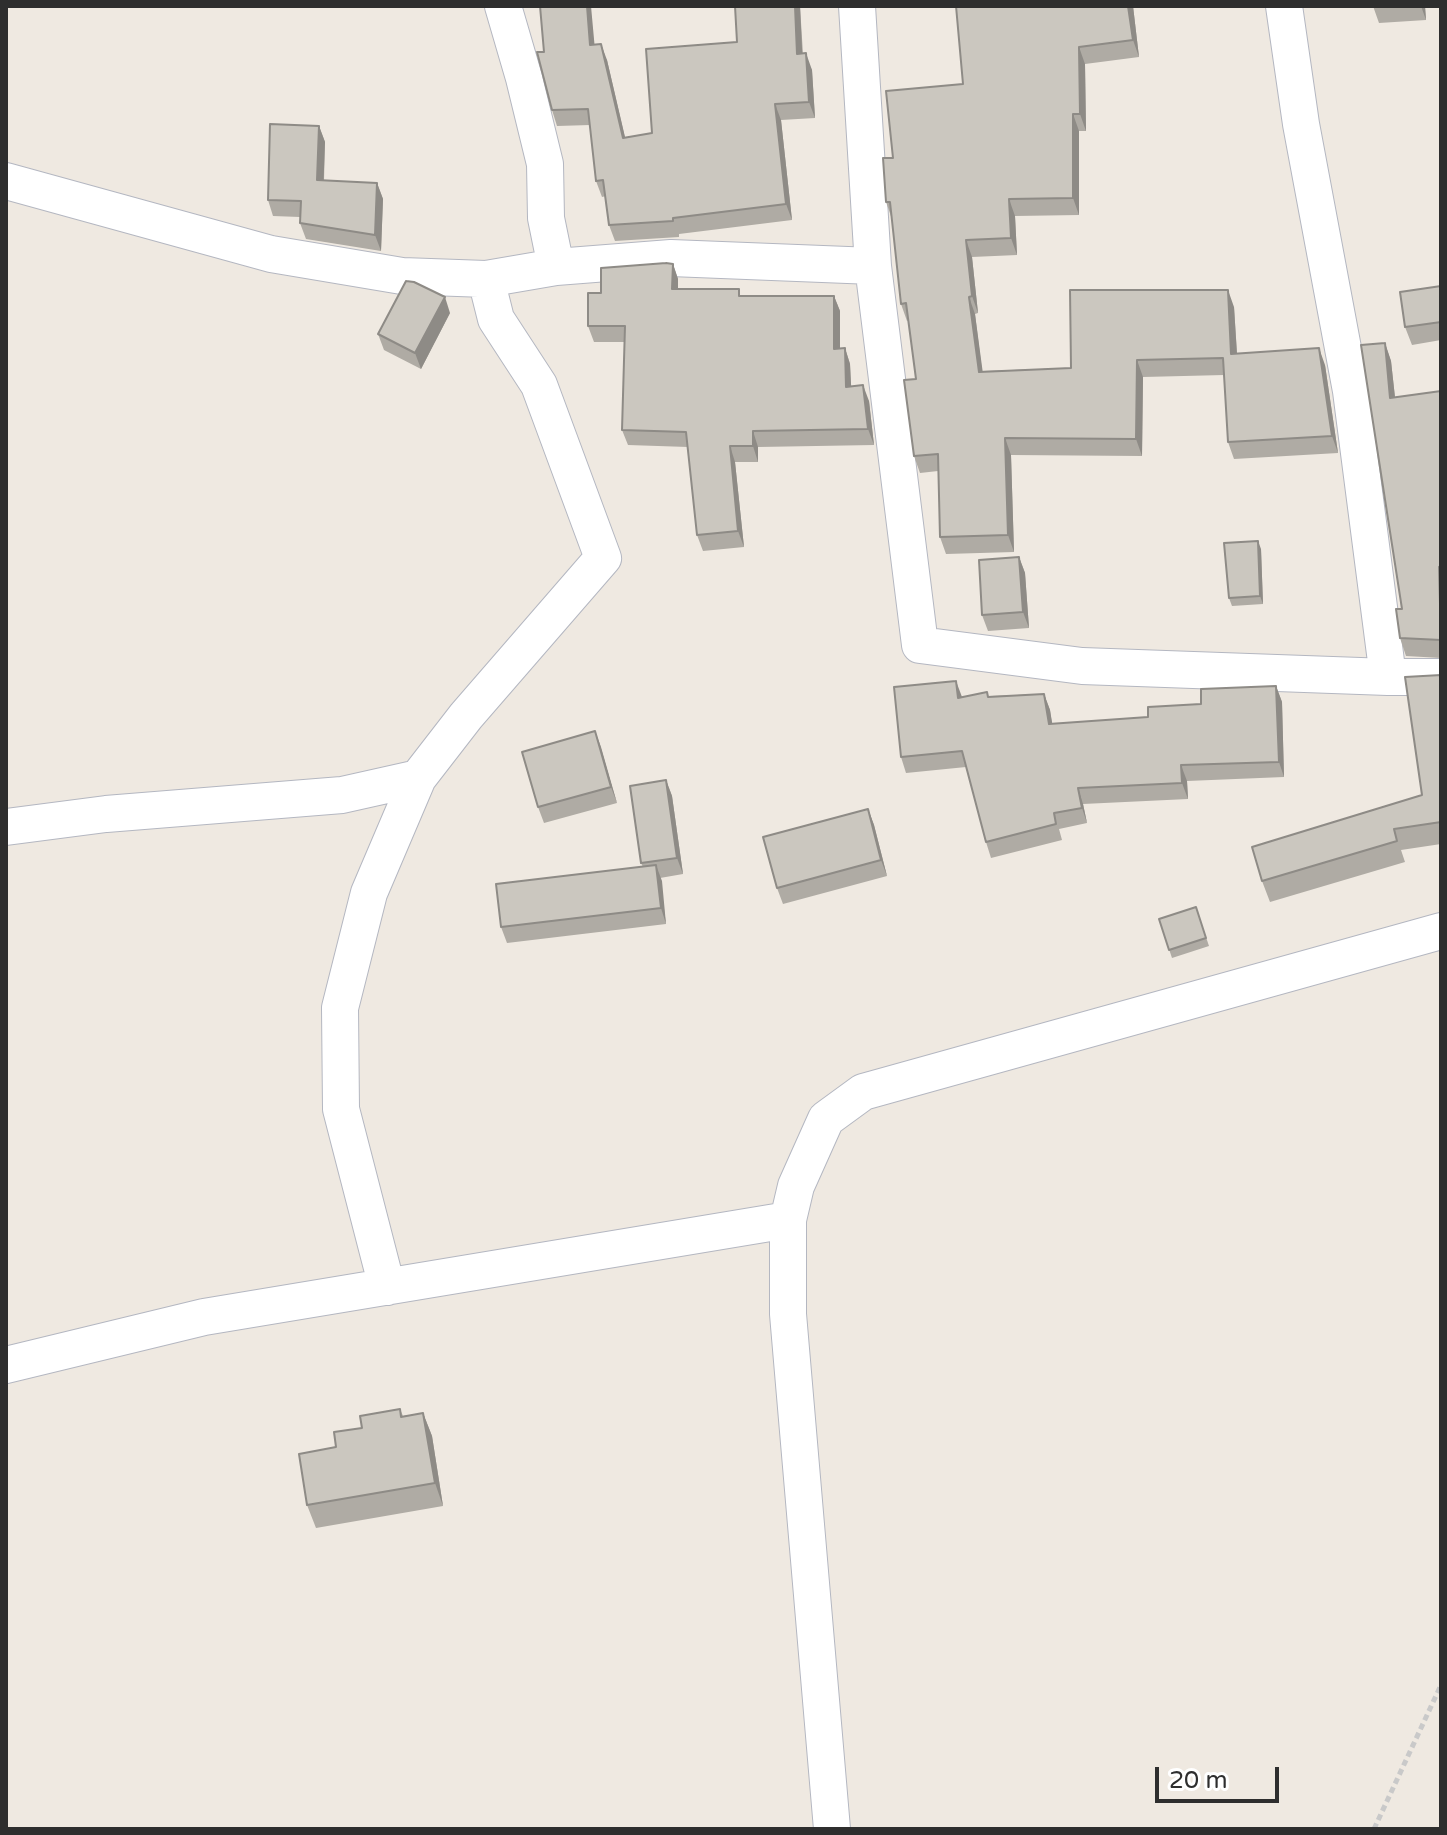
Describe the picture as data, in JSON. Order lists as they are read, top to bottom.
{
  "scale_bar": "20 m"
}
